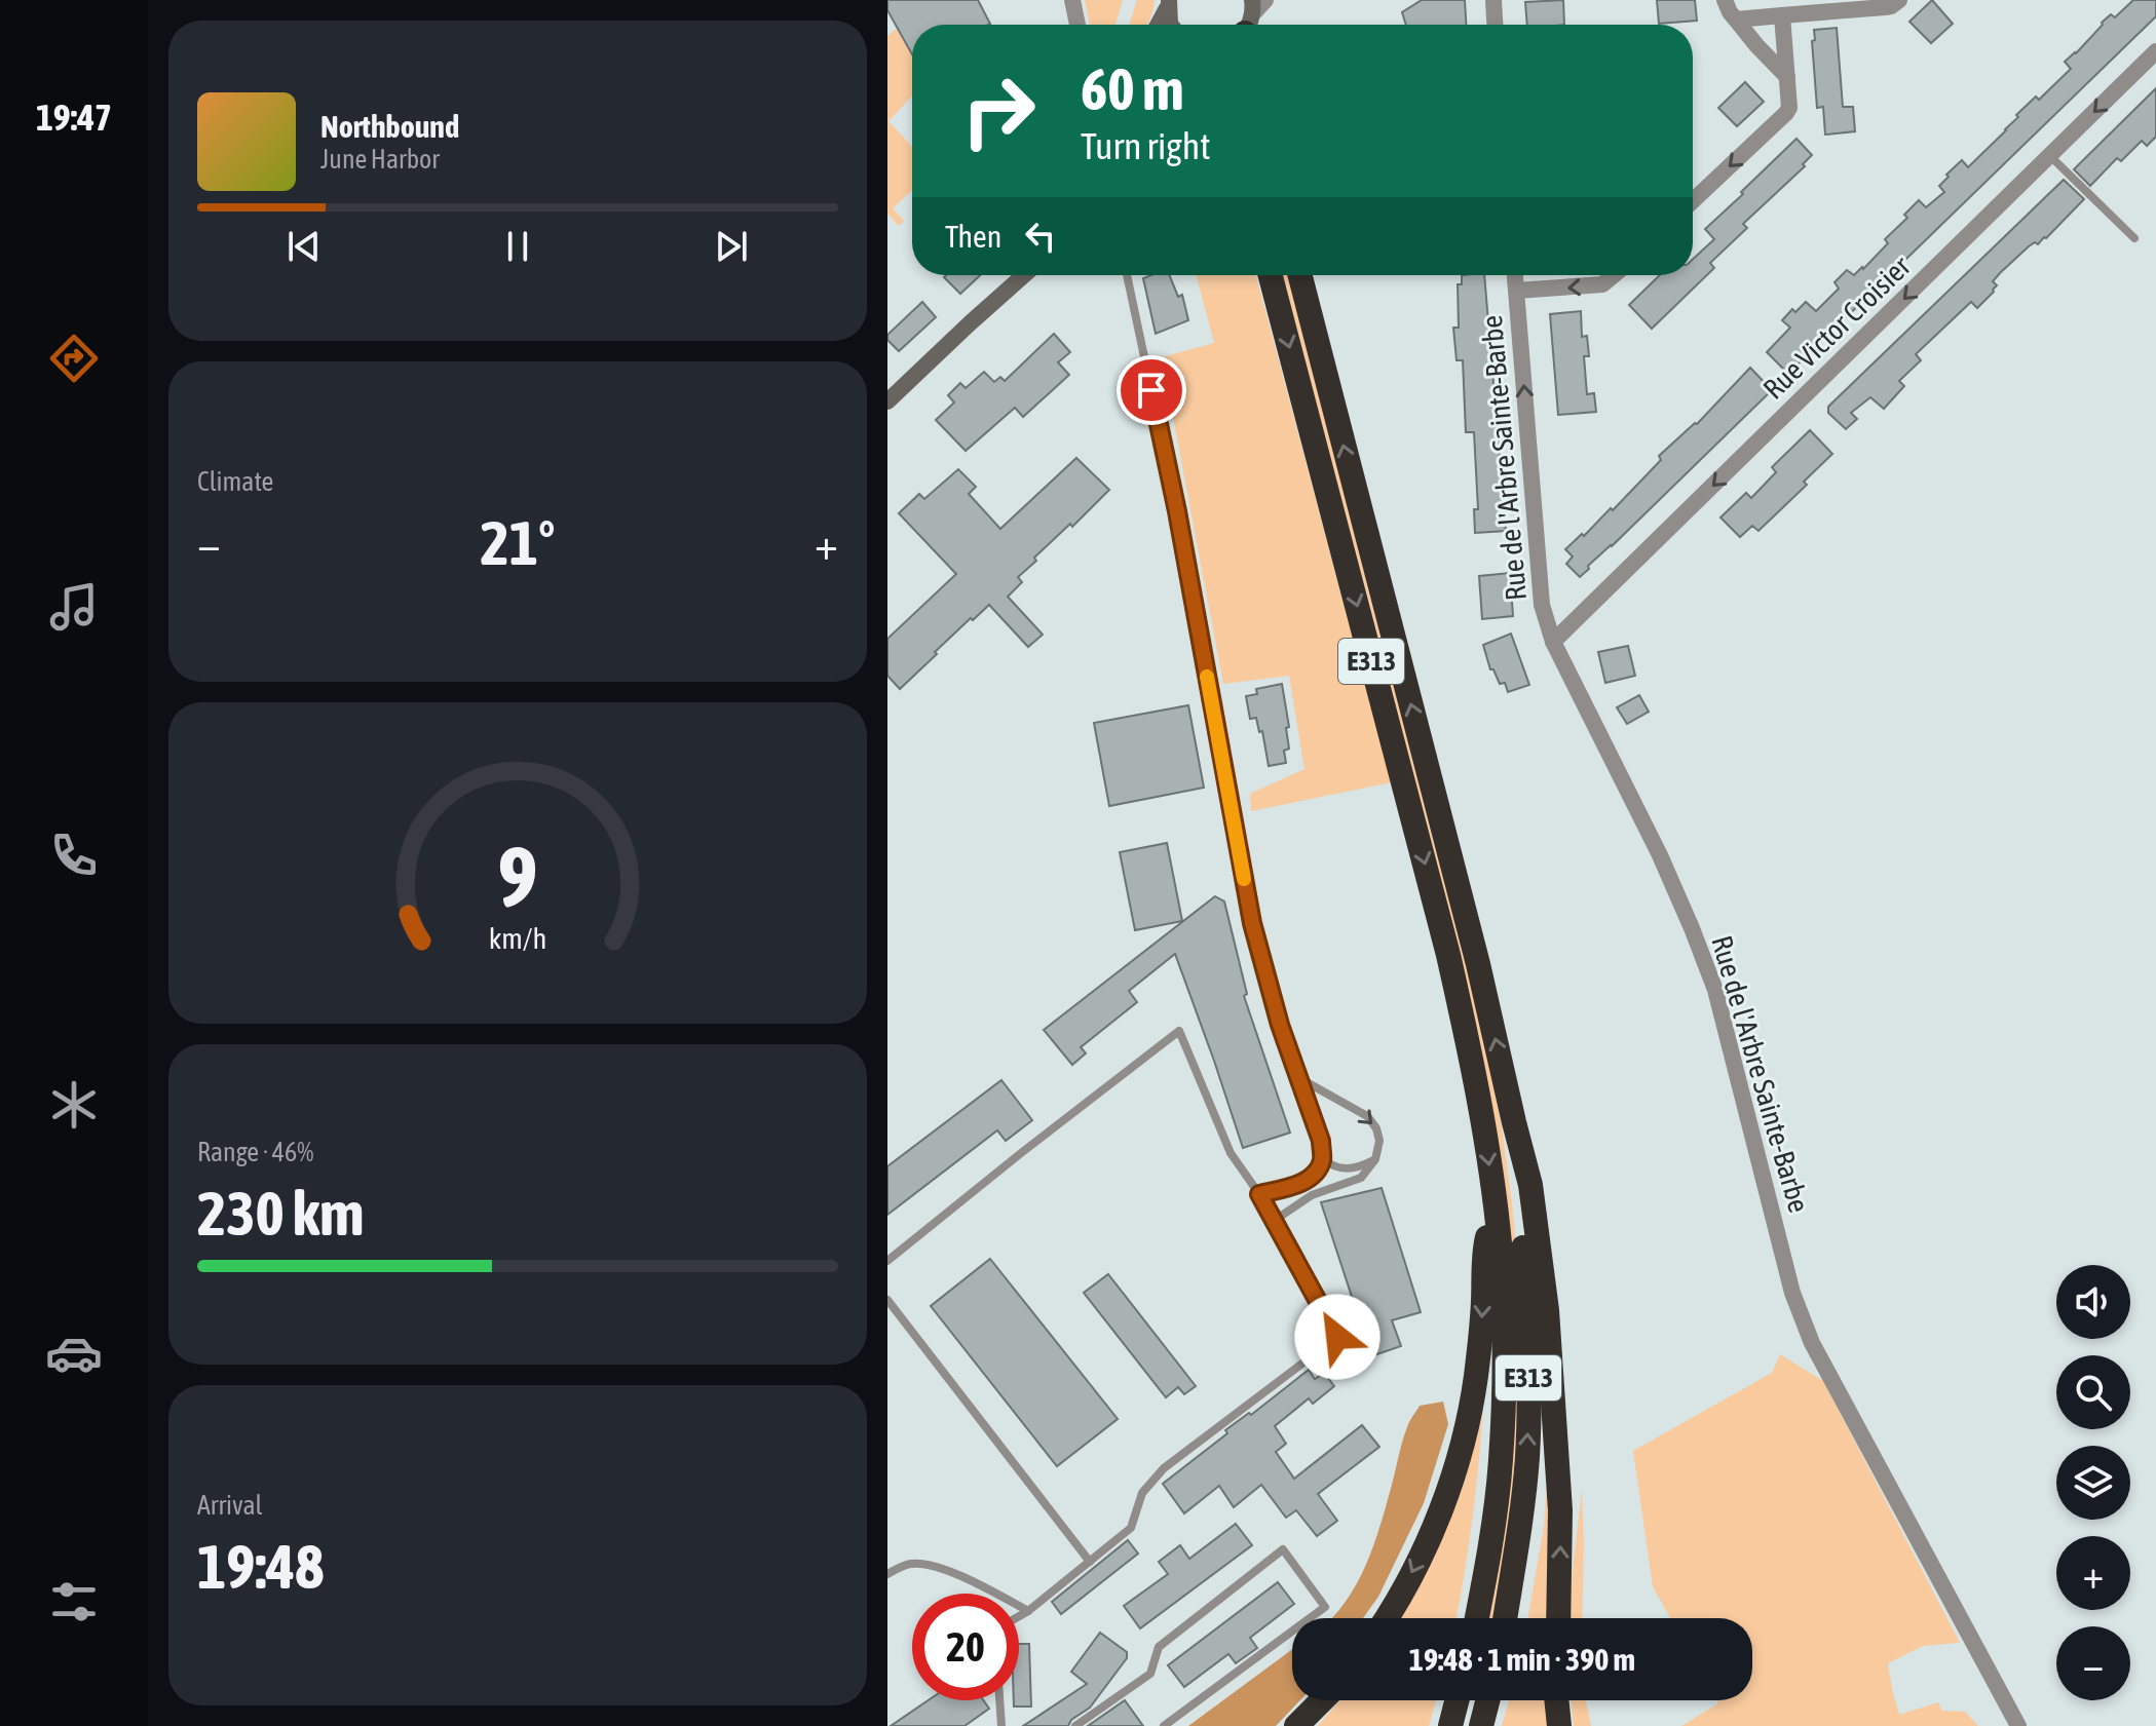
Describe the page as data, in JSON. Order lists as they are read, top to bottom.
{
  "streets": {
    "highway": ["E313"],
    "street": ["Rue Victor Croisier", "Rue de l'Arbre Sainte-Barbe"]
  },
  "crossings": [
    ["Rue Victor Croisier", "Rue de l'Arbre Sainte-Barbe"]
  ],
  "one_way": ["Rue Victor Croisier"],
  "page": {
    "tabs": "19:47",
    "turn": ["60 m", "Turn right"],
    "song": ["Northbound", "June Harbor"],
    "then": "Then",
    "tile": [
      "Climate",
      ["Range · 46%", "230 km"],
      ["Arrival", "19:48"]
    ],
    "heat": ["−", "21°", "+"],
    "map_buttons": ["+", "−"],
    "limit": "20",
    "trip": "19:48 · 1 min · 390 m",
    "gauge": ["9", "km/h"]
  }
}
